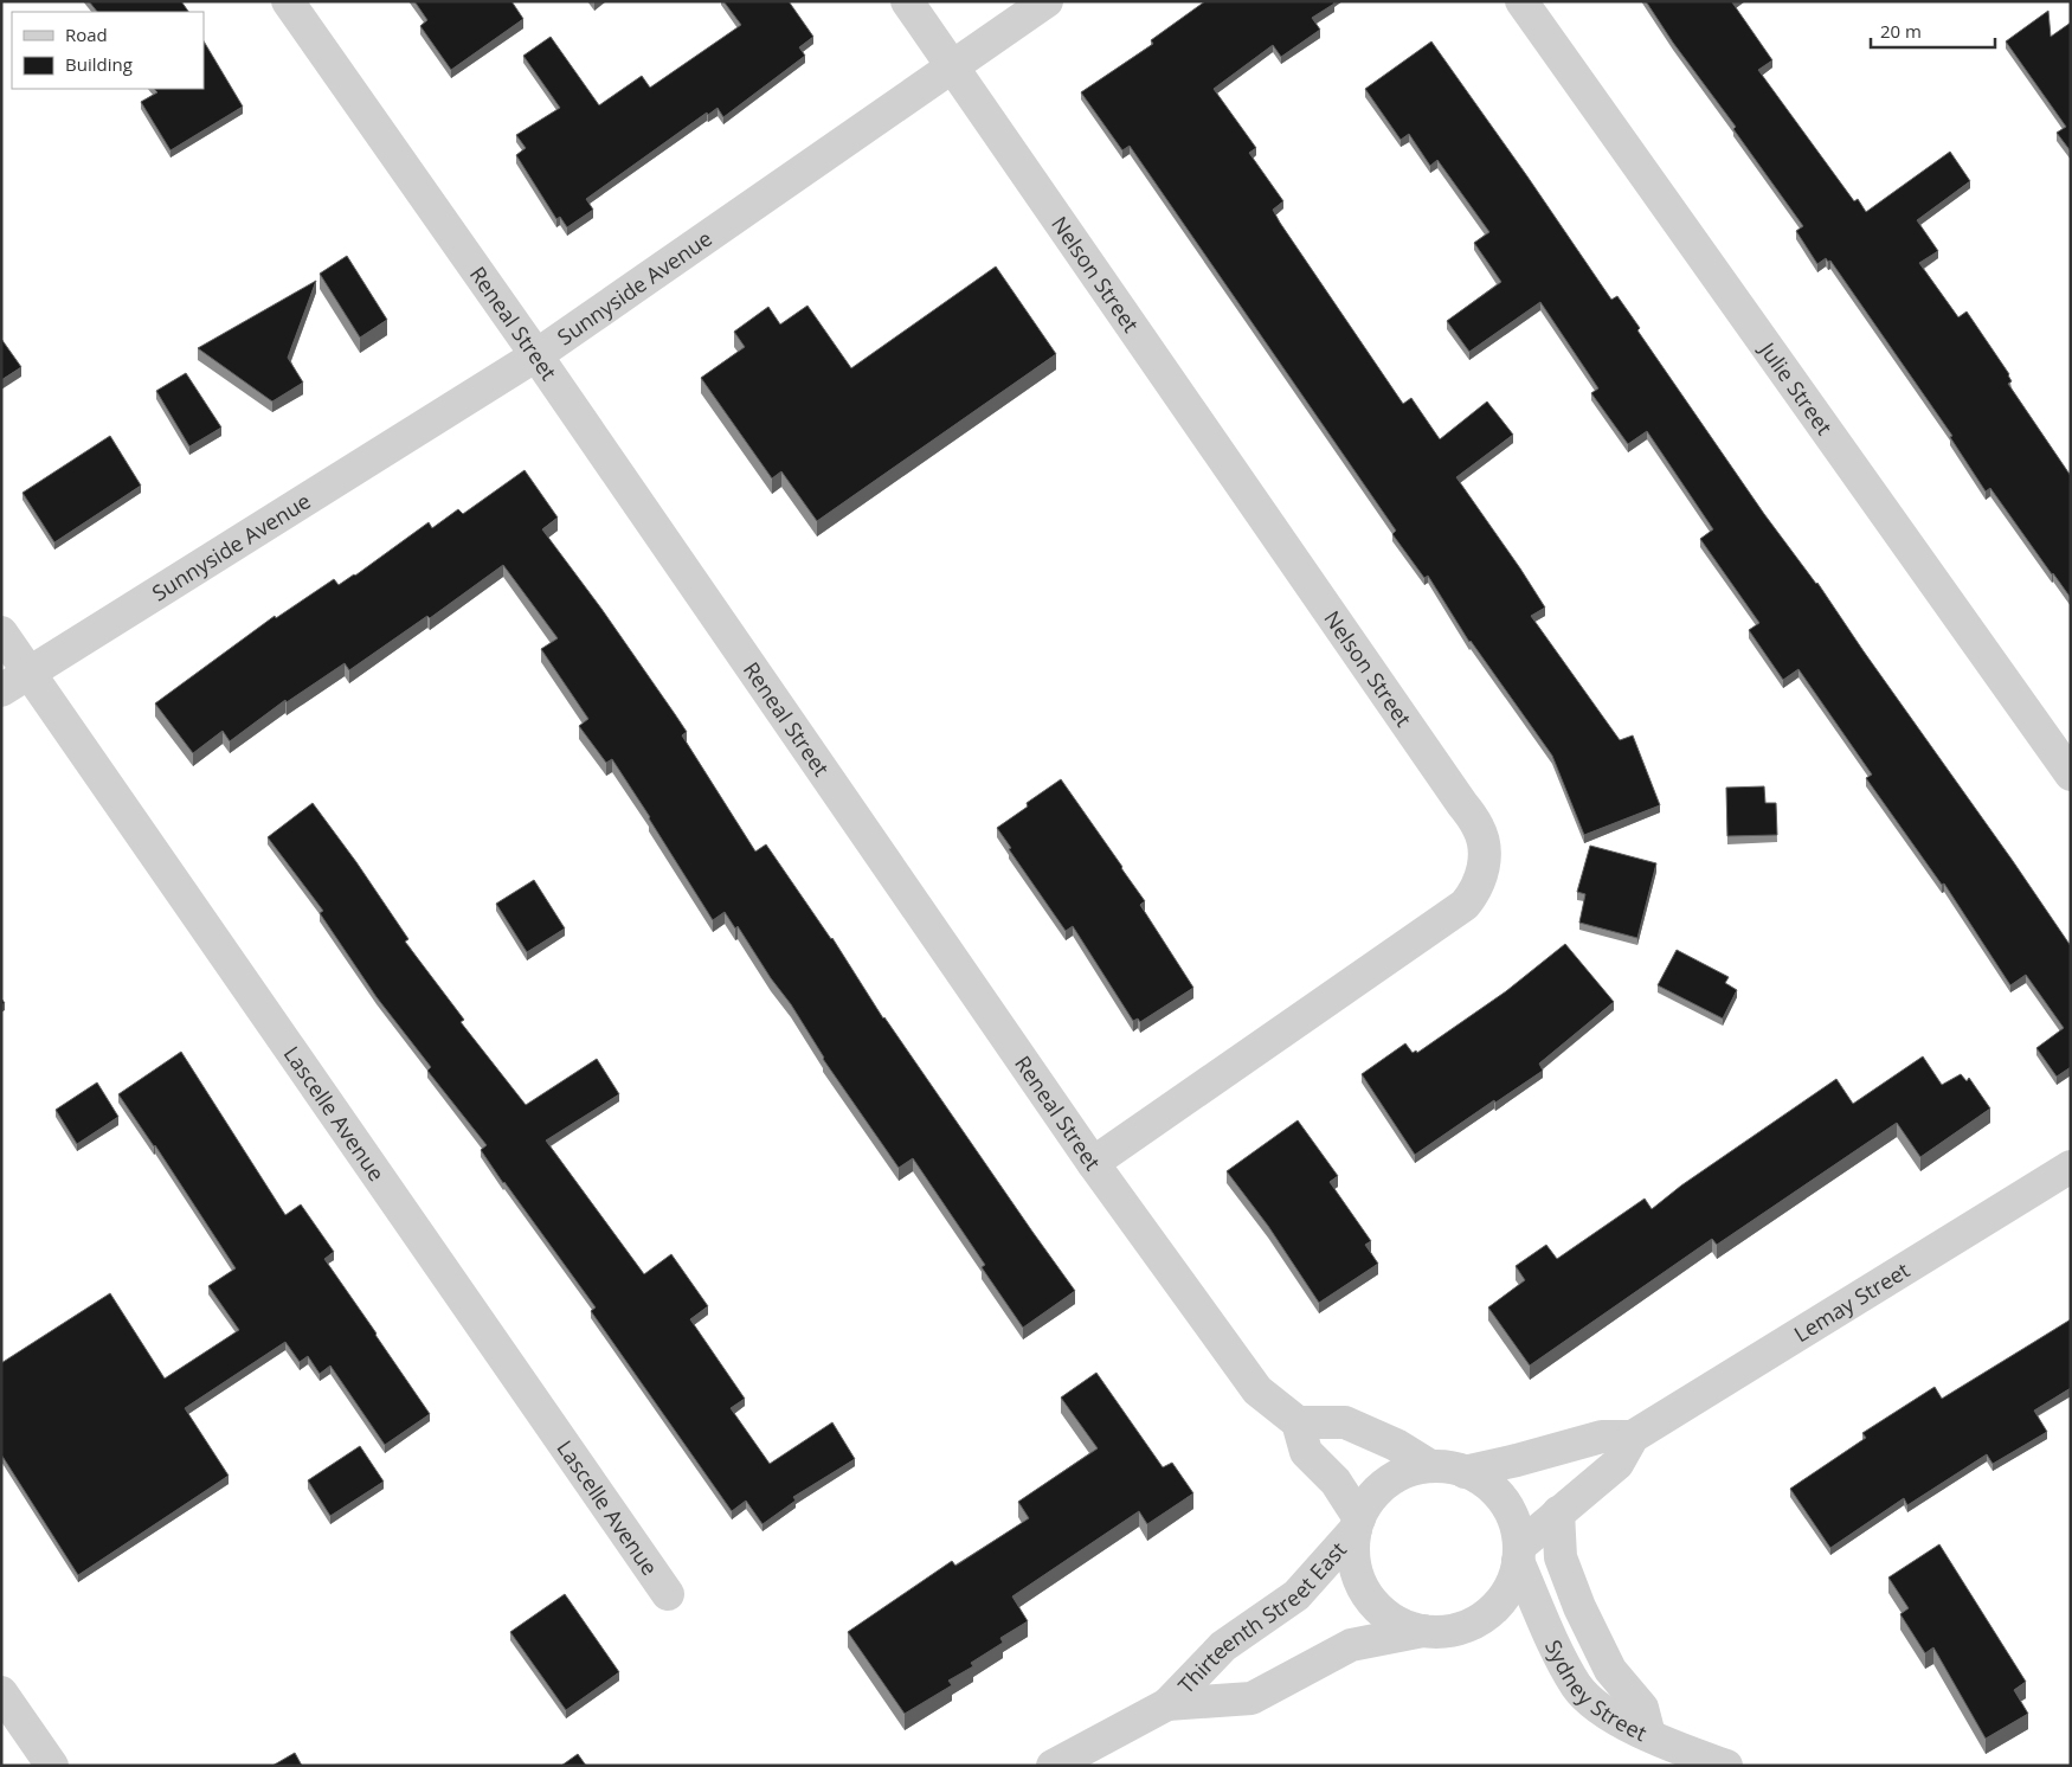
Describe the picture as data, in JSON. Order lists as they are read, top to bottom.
{
  "streets": {
    "street": [
      "Nelson Street",
      "Sunnyside Avenue",
      "Reneal Street",
      "Julie Street",
      "Lascelle Avenue",
      "Lemay Street",
      "Thirteenth Street East",
      "Sydney Street"
    ]
  },
  "crossings": [
    ["Nelson Street", "Sunnyside Avenue"],
    ["Nelson Street", "Reneal Street"],
    ["Sunnyside Avenue", "Reneal Street"],
    ["Sunnyside Avenue", "Lascelle Avenue"],
    ["Lemay Street", "Thirteenth Street East"],
    ["Lemay Street", "Sydney Street"],
    ["Thirteenth Street East", "Sydney Street"]
  ],
  "legend": ["Road", "Building"],
  "scale_bar": "20 m"
}
